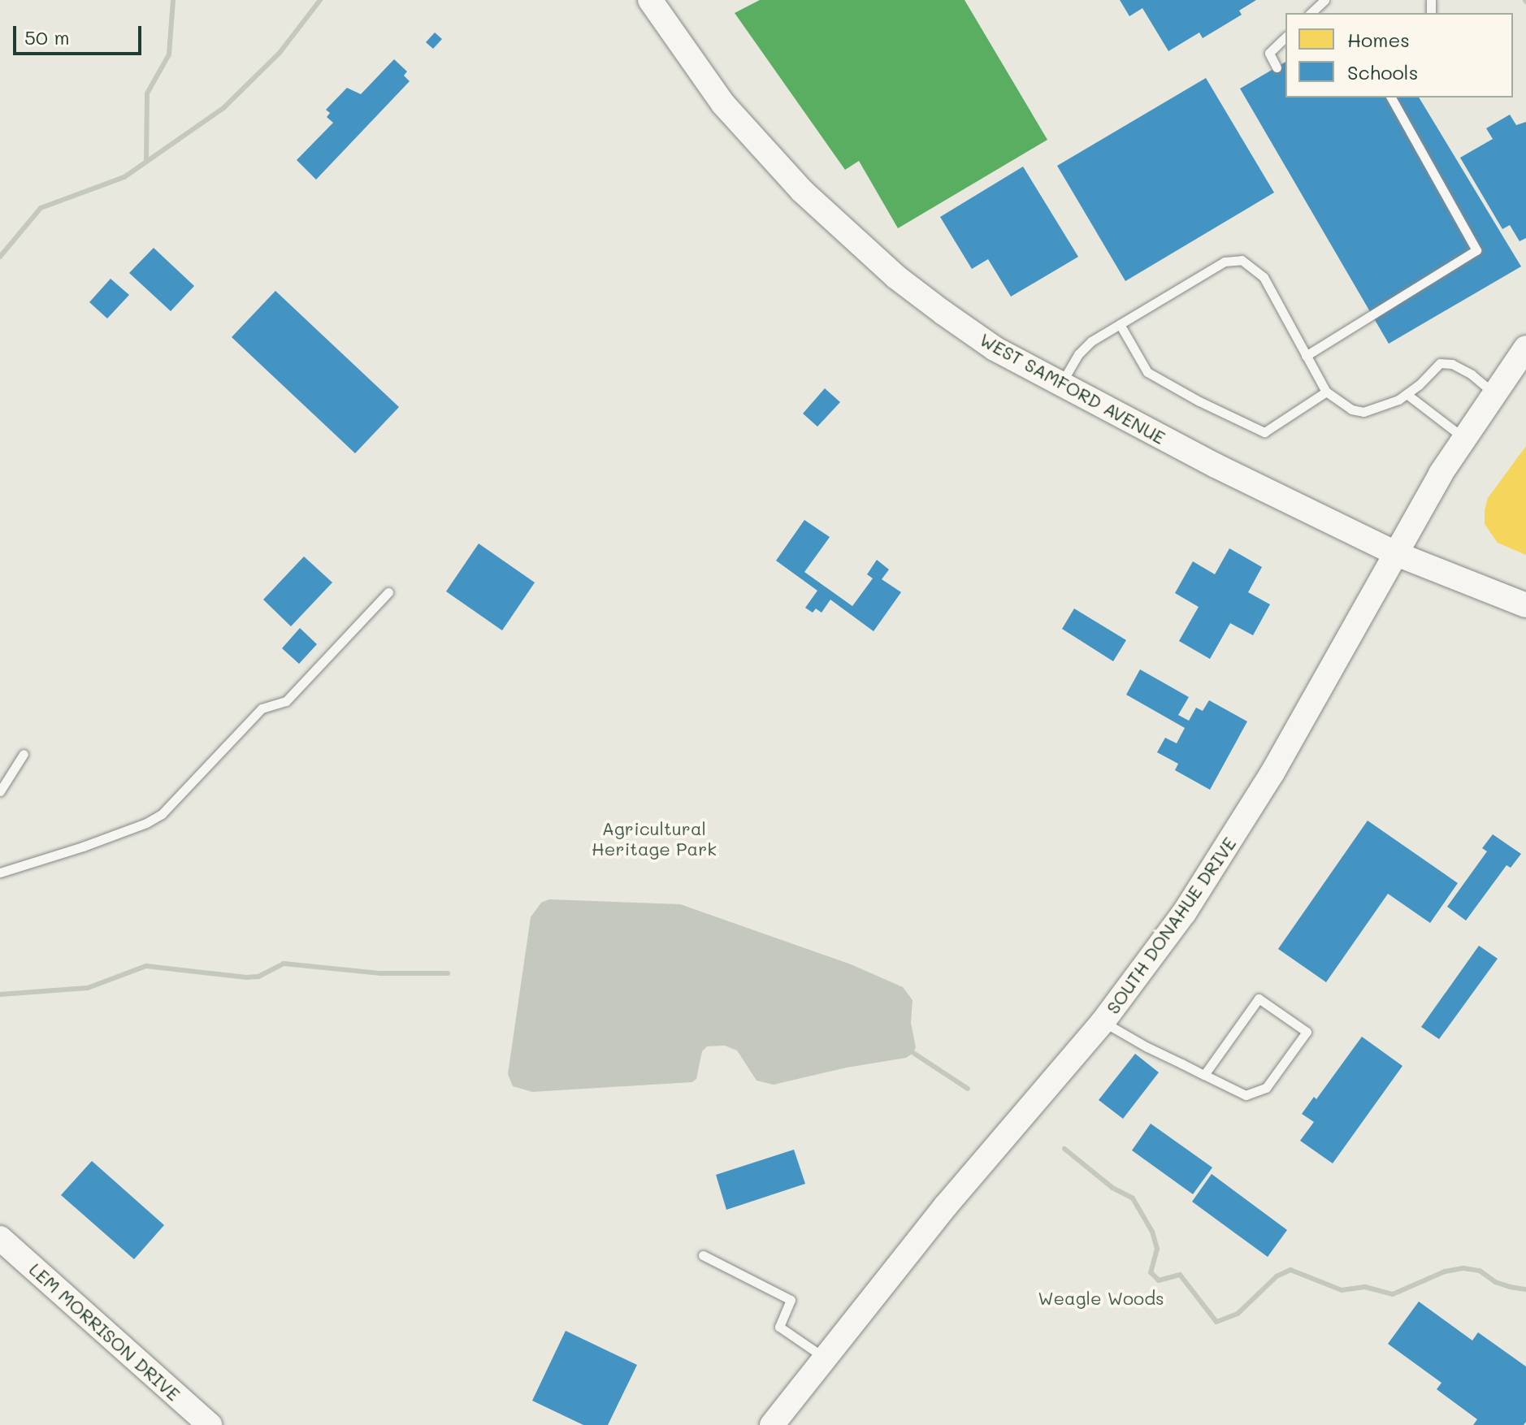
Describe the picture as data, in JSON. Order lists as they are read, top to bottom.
{
  "streets": {
    "street": ["WEST SAMFORD AVENUE", "SOUTH DONAHUE DRIVE", "LEM MORRISON DRIVE"]
  },
  "crossings": [
    ["WEST SAMFORD AVENUE", "SOUTH DONAHUE DRIVE"]
  ],
  "parks": ["Agricultural Heritage Park", "Weagle Woods"],
  "legend": ["Homes", "Schools"],
  "scale_bar": "50 m"
}
